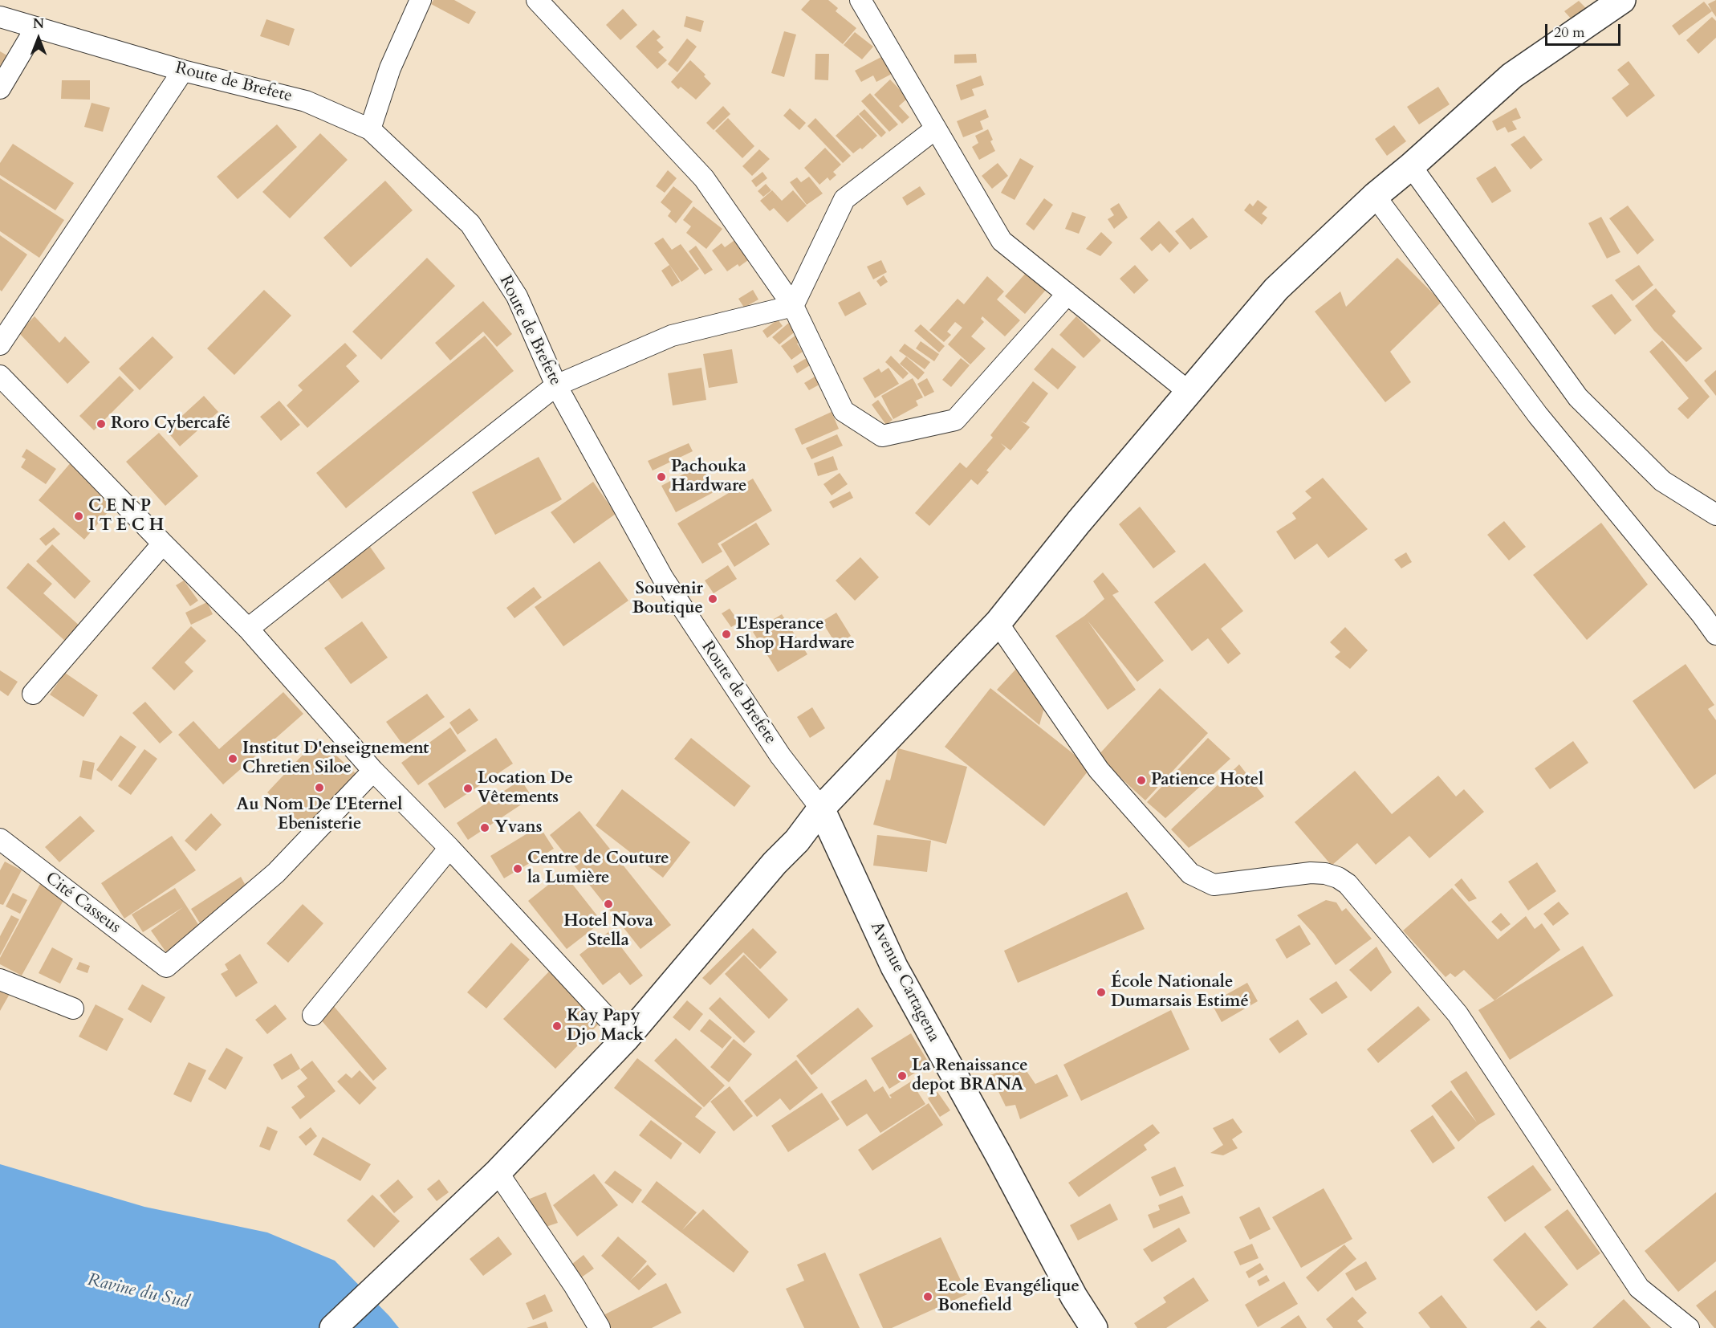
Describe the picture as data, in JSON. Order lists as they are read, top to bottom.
{
  "streets": {
    "main road": ["Avenue Cartagena"],
    "street": ["Route de Brefete", "Cité Casseus"]
  },
  "crossings": [
    ["Route de Brefete", "Avenue Cartagena"]
  ],
  "water": ["Ravine du Sud"],
  "places": [
    "Roro Cybercafé",
    "Pachouka Hardware",
    "C E N P I T E C H",
    "Souvenir Boutique",
    "L'Esperance Shop Hardware",
    "Institut D'enseignement Chretien Siloe",
    "Patience Hotel",
    "Au Nom De L'Eternel Ebenisterie",
    "Location De Vêtements",
    "Yvans",
    "Centre de Couture la Lumière",
    "Hotel Nova Stella",
    "École Nationale Dumarsais Estimé",
    "Kay Papy Djo Mack",
    "La Renaissance depot BRANA",
    "Ecole Evangélique Bonefield"
  ],
  "scale_bar": "20 m",
  "north": "top"
}
